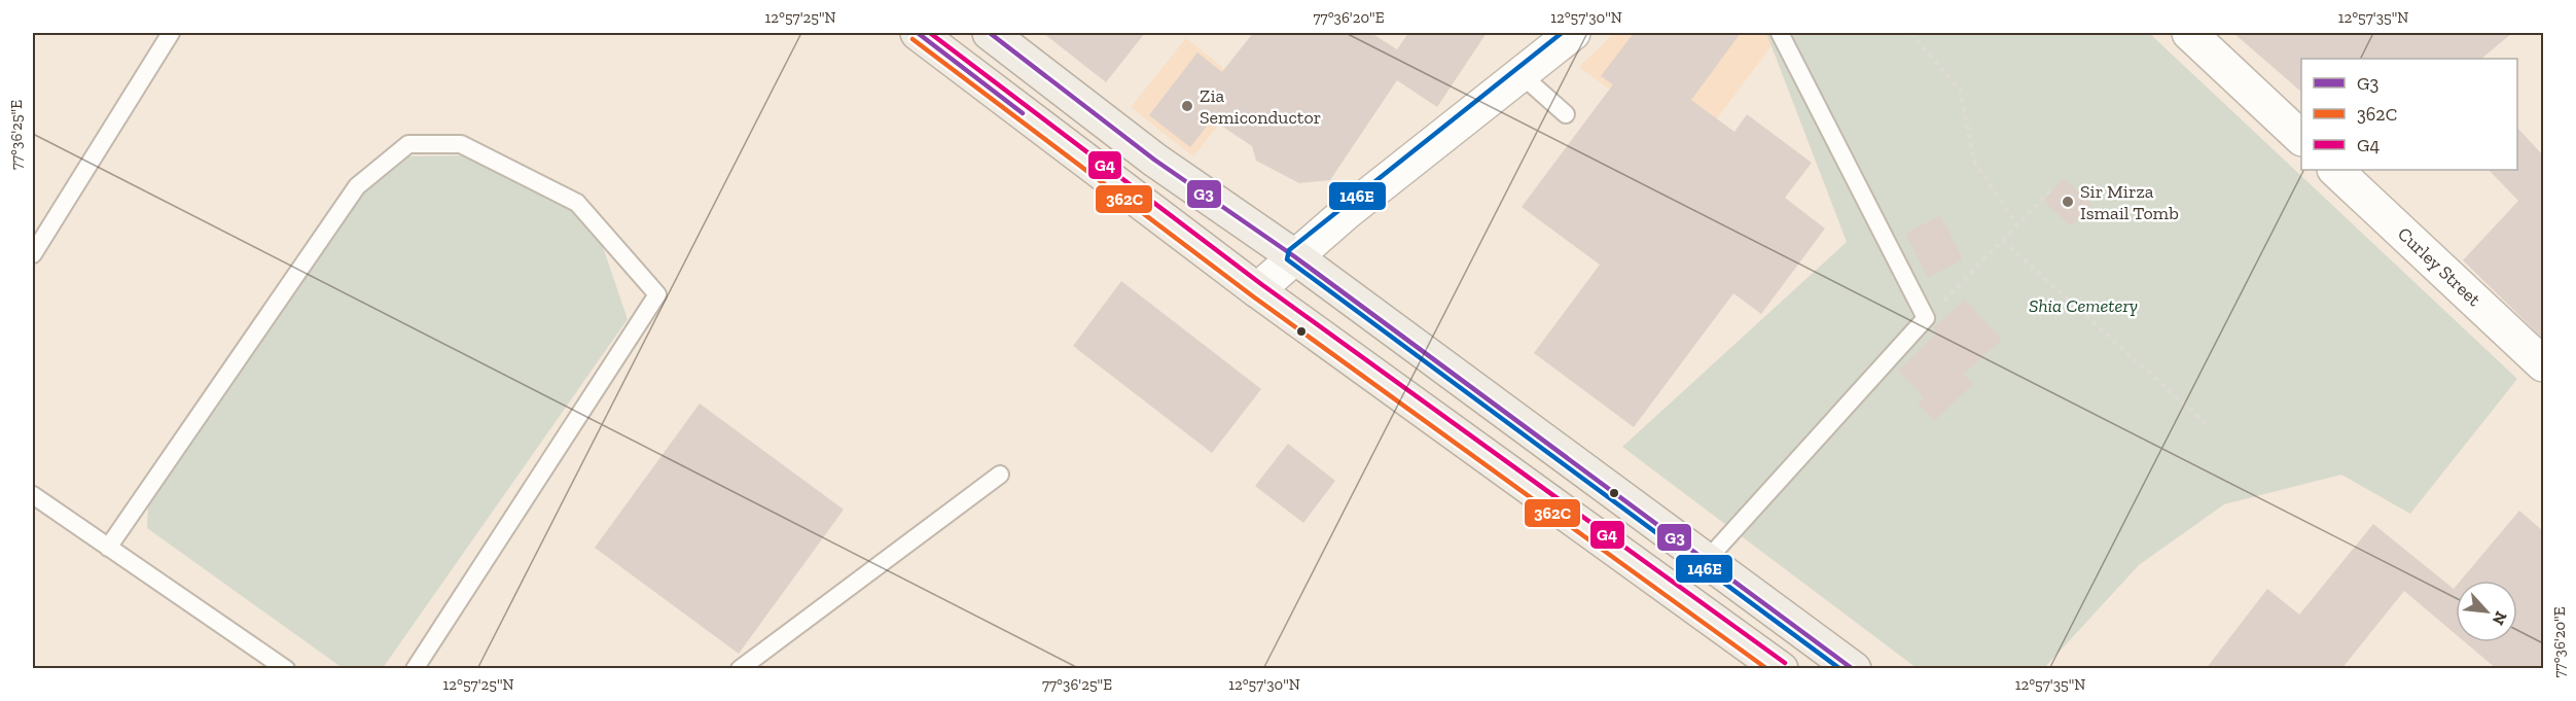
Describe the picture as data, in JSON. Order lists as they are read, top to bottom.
{
  "streets": {
    "street": ["Curley Street"]
  },
  "parks": ["Shia Cemetery"],
  "places": ["Zia Semiconductor", "Sir Mirza Ismail Tomb"],
  "lines": [
    "transit line G3",
    "transit line G4",
    "transit line 146E",
    "transit line 362C"
  ],
  "legend": ["G3", "362C", "G4"],
  "north": "bottom right",
  "coordinates": [
    "12°57'25\"N",
    "77°36'20\"E",
    "12°57'30\"N",
    "12°57'35\"N",
    "77°36'25\"E"
  ]
}
